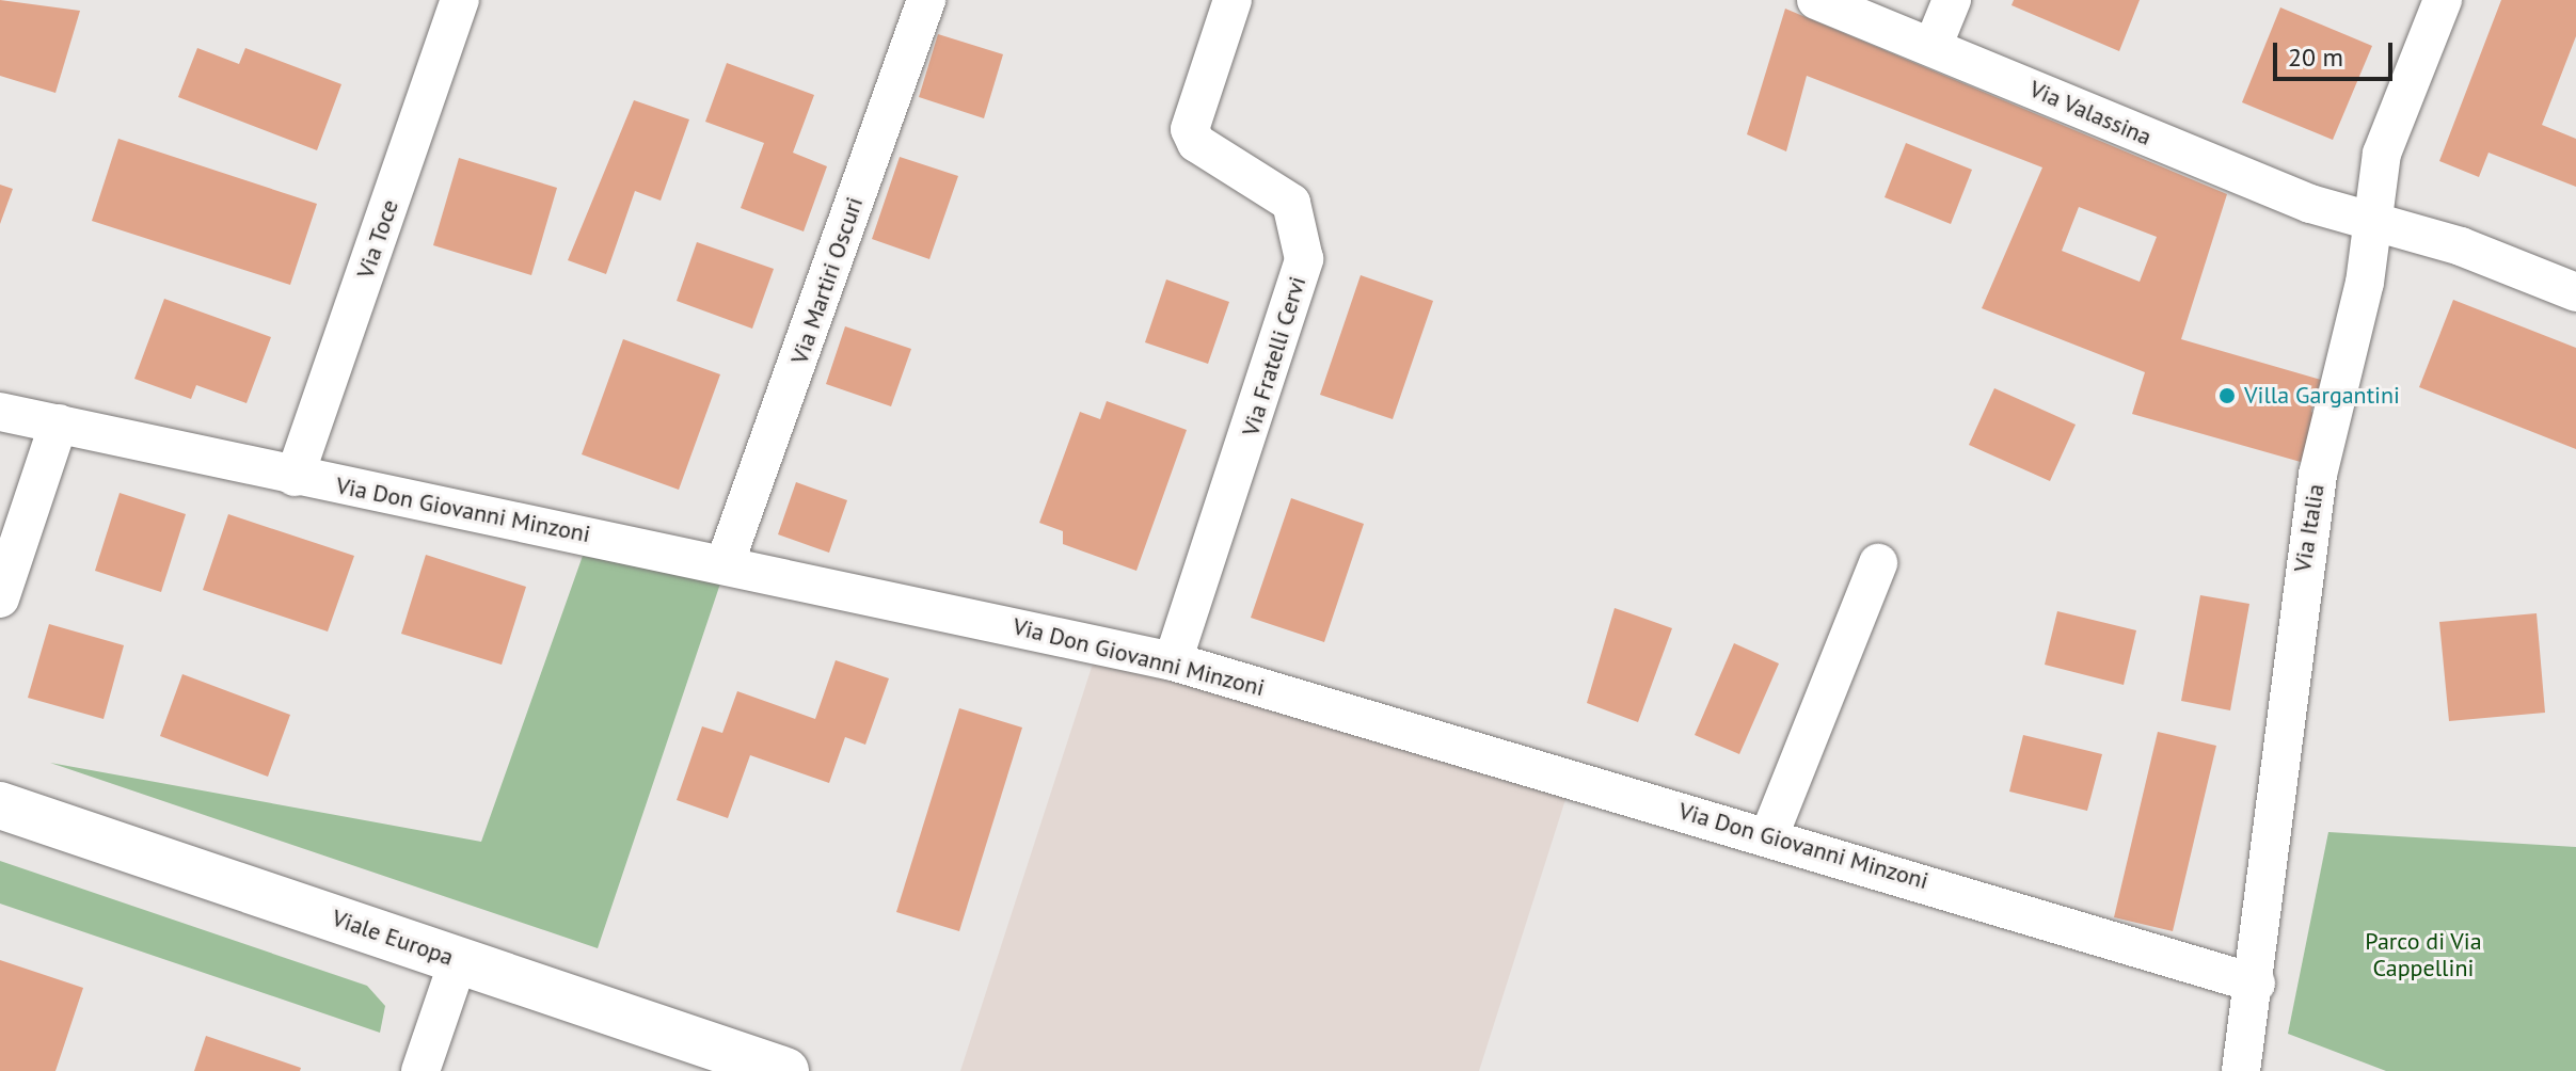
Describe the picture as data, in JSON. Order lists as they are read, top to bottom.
{
  "streets": {
    "street": [
      "Via Valassina",
      "Via Toce",
      "Via Martiri Oscuri",
      "Via Fratelli Cervi",
      "Via Don Giovanni Minzoni",
      "Via Italia",
      "Viale Europa"
    ]
  },
  "crossings": [
    ["Via Valassina", "Via Italia"],
    ["Via Toce", "Via Don Giovanni Minzoni"],
    ["Via Martiri Oscuri", "Via Don Giovanni Minzoni"],
    ["Via Fratelli Cervi", "Via Don Giovanni Minzoni"],
    ["Via Don Giovanni Minzoni", "Via Italia"]
  ],
  "parks": ["Parco di Via Cappellini"],
  "places": ["Villa Gargantini"],
  "scale_bar": "20 m"
}
